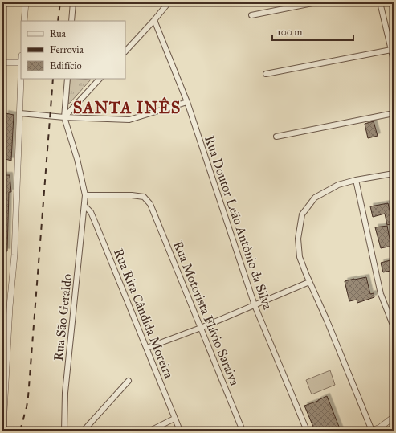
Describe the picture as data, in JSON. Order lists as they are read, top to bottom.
{
  "streets": {
    "street": [
      "Rua Doutor Leão Antônio da Silva",
      "Rua Rita Cândida Moreira",
      "Rua Motorista Flávio Saraiva",
      "Rua São Geraldo"
    ]
  },
  "crossings": [
    ["Rua Rita Cândida Moreira", "Rua São Geraldo"],
    ["Rua Motorista Flávio Saraiva", "Rua São Geraldo"]
  ],
  "districts": ["SANTA INÊS"],
  "legend": ["Rua", "Ferrovia", "Edifício"],
  "scale_bar": "100 m"
}
